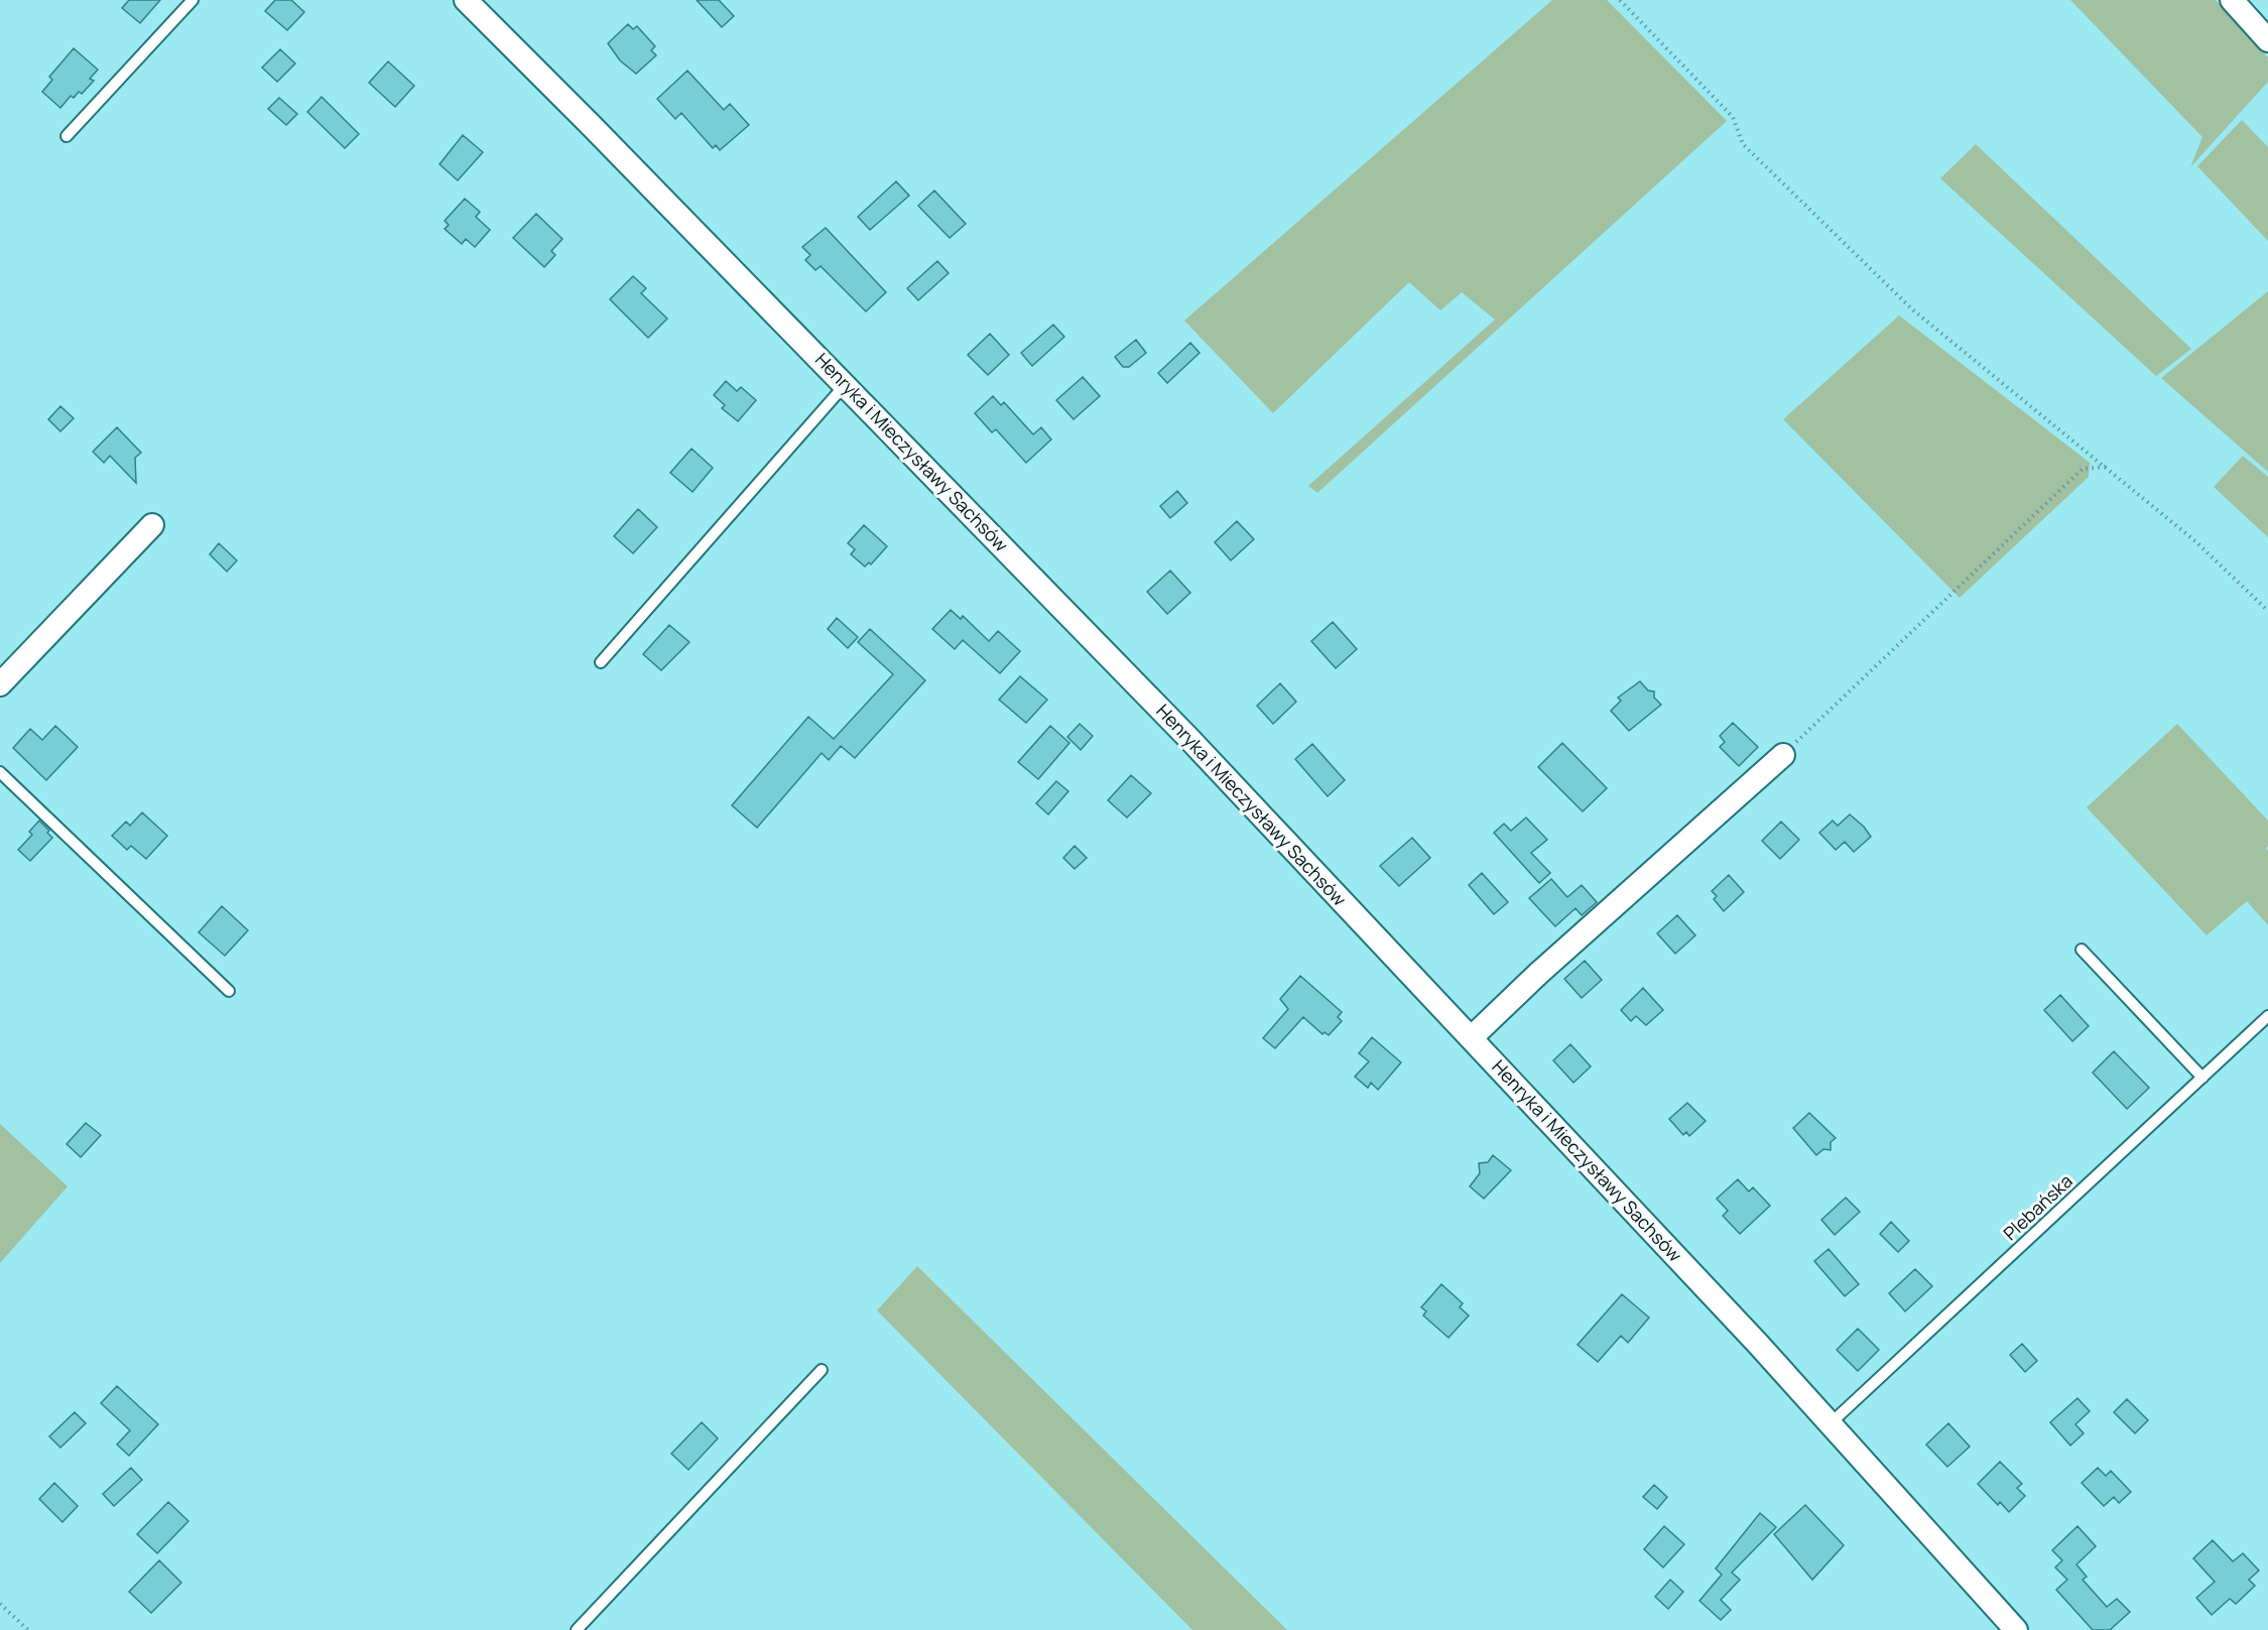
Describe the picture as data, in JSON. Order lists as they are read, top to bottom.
{
  "streets": {
    "street": ["Henryka i Mieczysławy Sachsów"],
    "lane": ["Plebańska"]
  },
  "crossings": [
    ["Henryka i Mieczysławy Sachsów", "Plebańska"]
  ]
}
